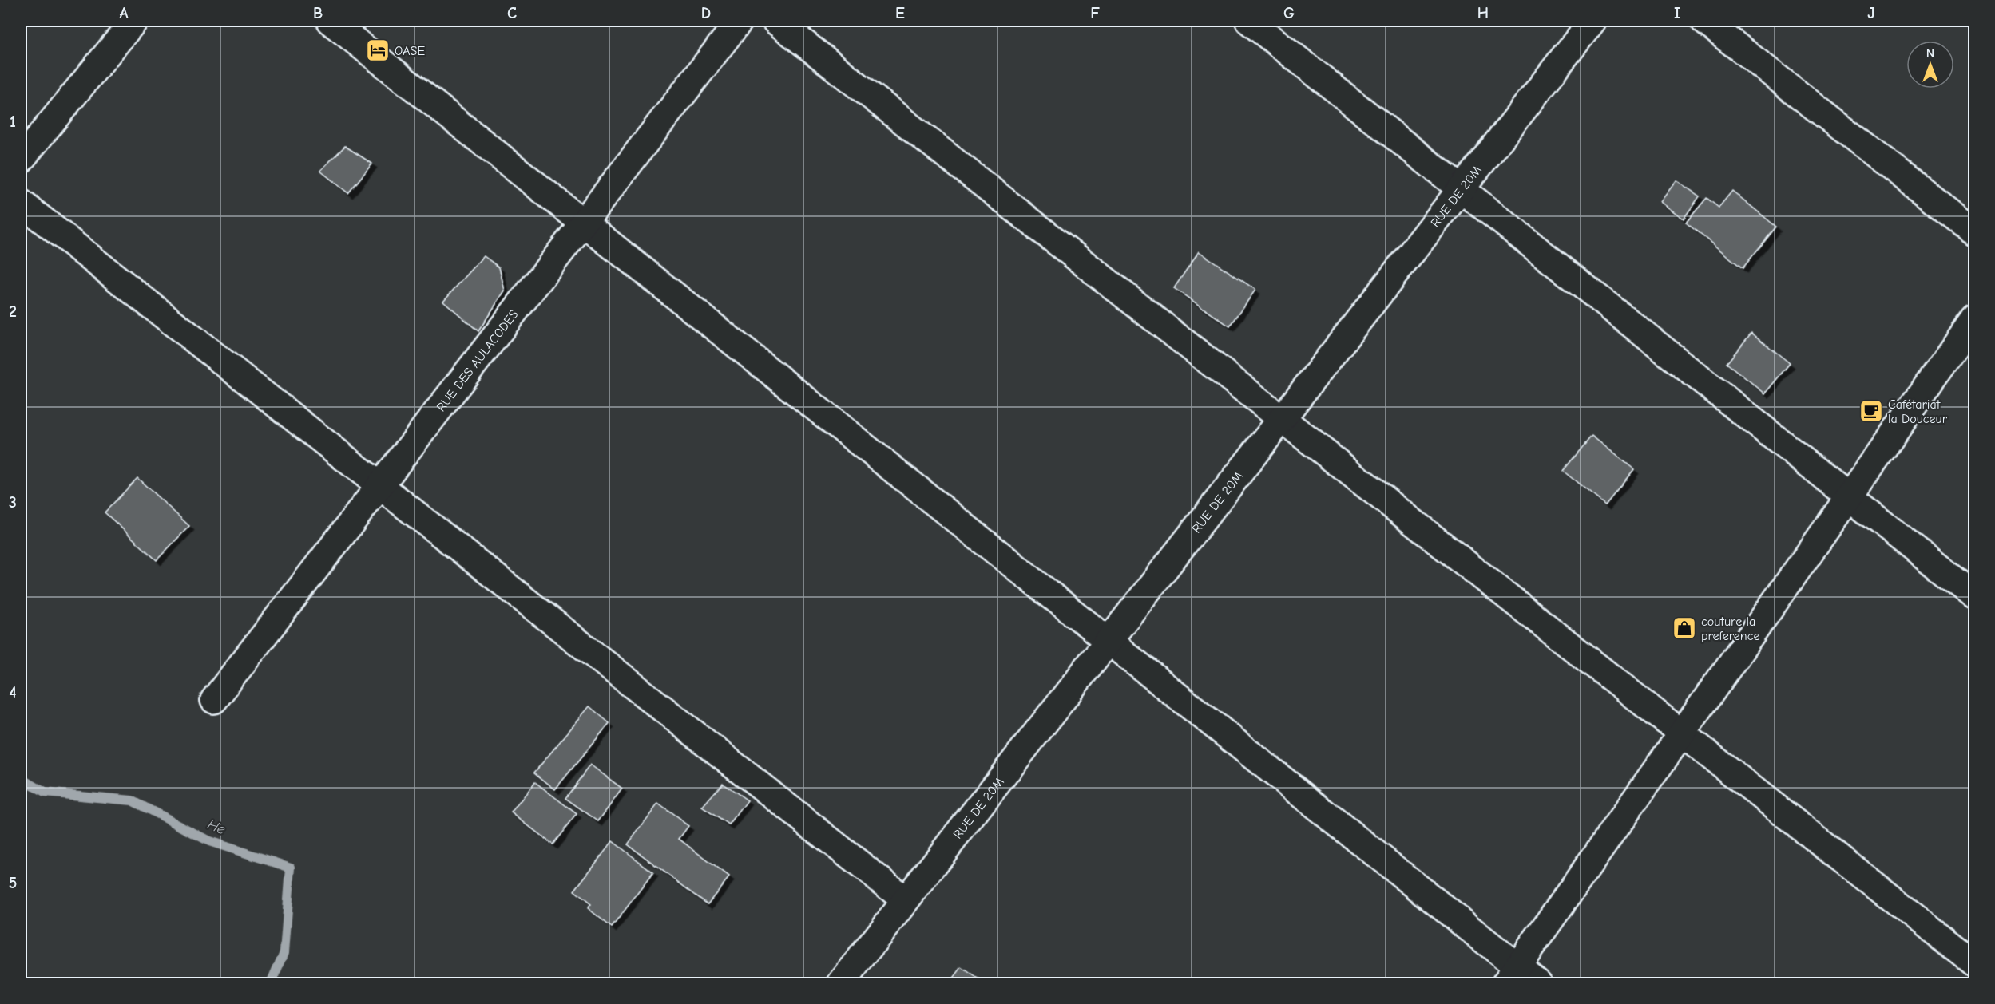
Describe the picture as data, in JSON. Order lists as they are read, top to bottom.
{
  "streets": {
    "street": ["RUE DE 20M", "RUE DES AULACODES"]
  },
  "water": ["He"],
  "places": {
    "hotel": ["OASE"],
    "cafe": ["Cafétariat la Douceur"],
    "shop": ["couture la preference"]
  },
  "north": "top",
  "grid": {
    "columns": [
      "A",
      "B",
      "C",
      "D",
      "E",
      "F",
      "G",
      "H",
      "I",
      "J"
    ],
    "rows": [
      "1",
      "2",
      "3",
      "4",
      "5"
    ]
  }
}
